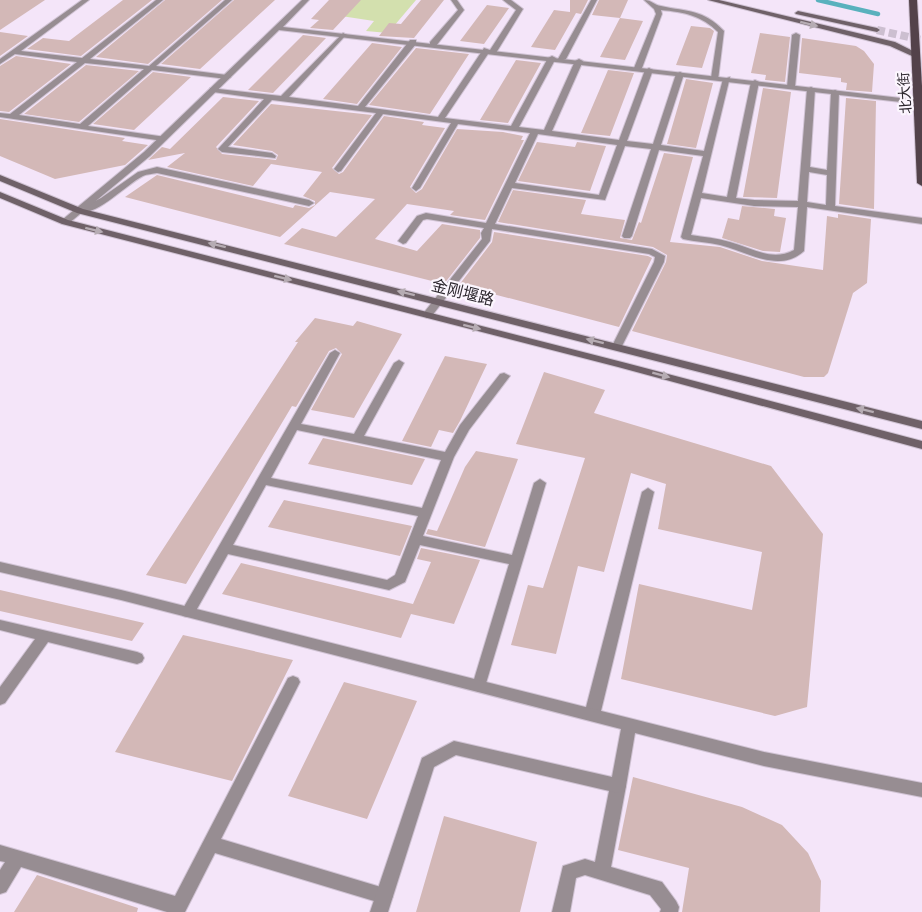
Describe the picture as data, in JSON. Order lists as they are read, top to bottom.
{
  "streets": {
    "main road": ["北大街", "金刚堰路"]
  }
}
